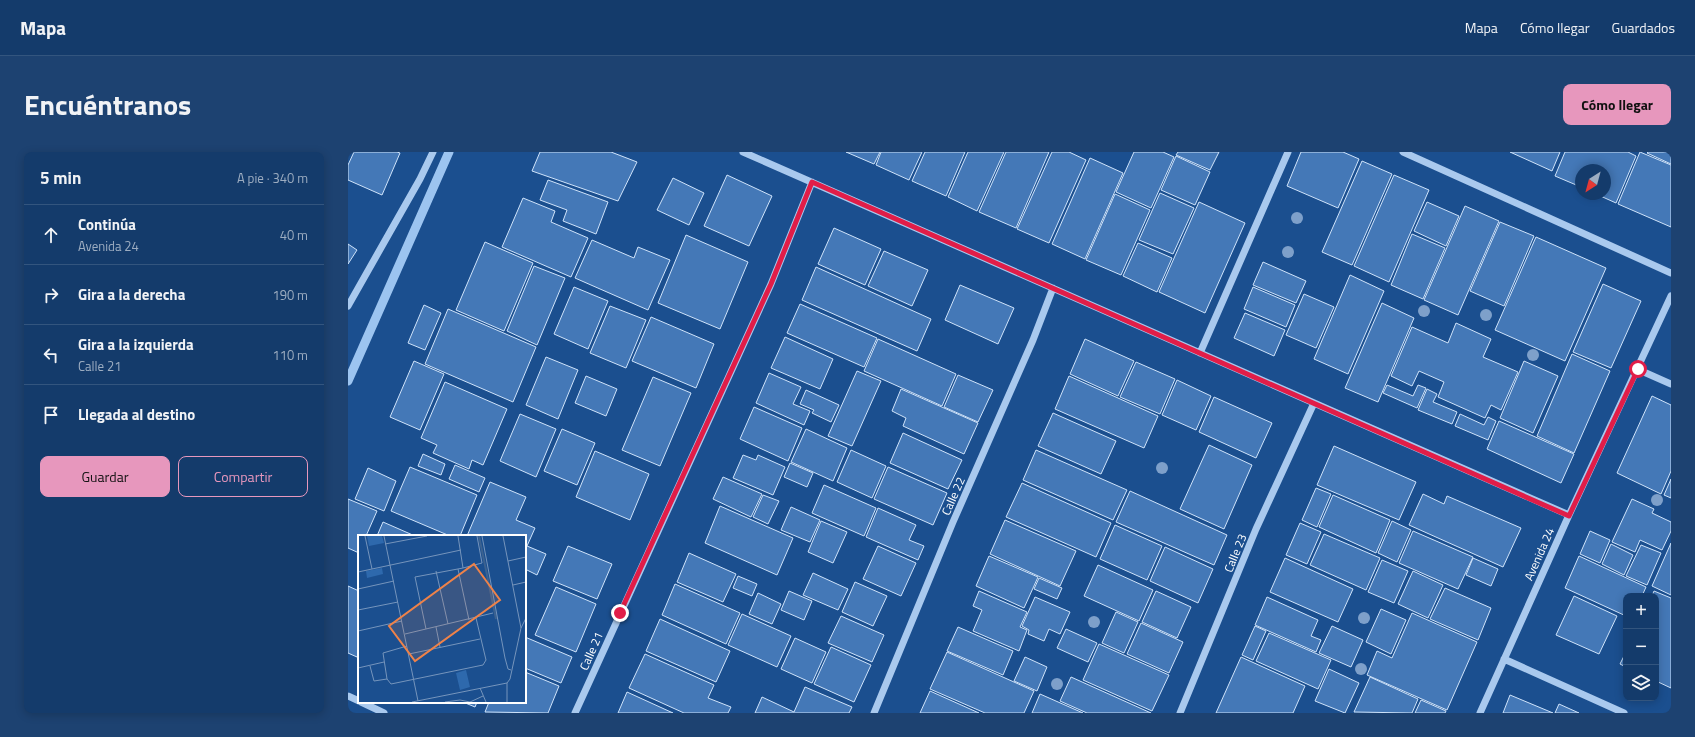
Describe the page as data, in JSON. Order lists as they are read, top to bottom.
{
  "streets": {
    "street": [
      "Calle 22",
      "Calle 23",
      "Avenida 24",
      "Calle 21"
    ]
  },
  "north": "bottom left",
  "page": {
    "header": "Mapa",
    "nav": ["Mapa", "Cómo llegar", "Guardados"],
    "title": "Encuéntranos",
    "buttons": [
      "Cómo llegar",
      ["Guardar", "Compartir"]
    ],
    "heading": ["5 min", "A pie · 340 m"],
    "list": [
      ["Continúa", "Avenida 24", "40 m"],
      ["Gira a la derecha", "190 m"],
      ["Gira a la izquierda", "Calle 21", "110 m"],
      "Llegada al destino"
    ],
    "map_buttons": ["+", "−"]
  }
}
